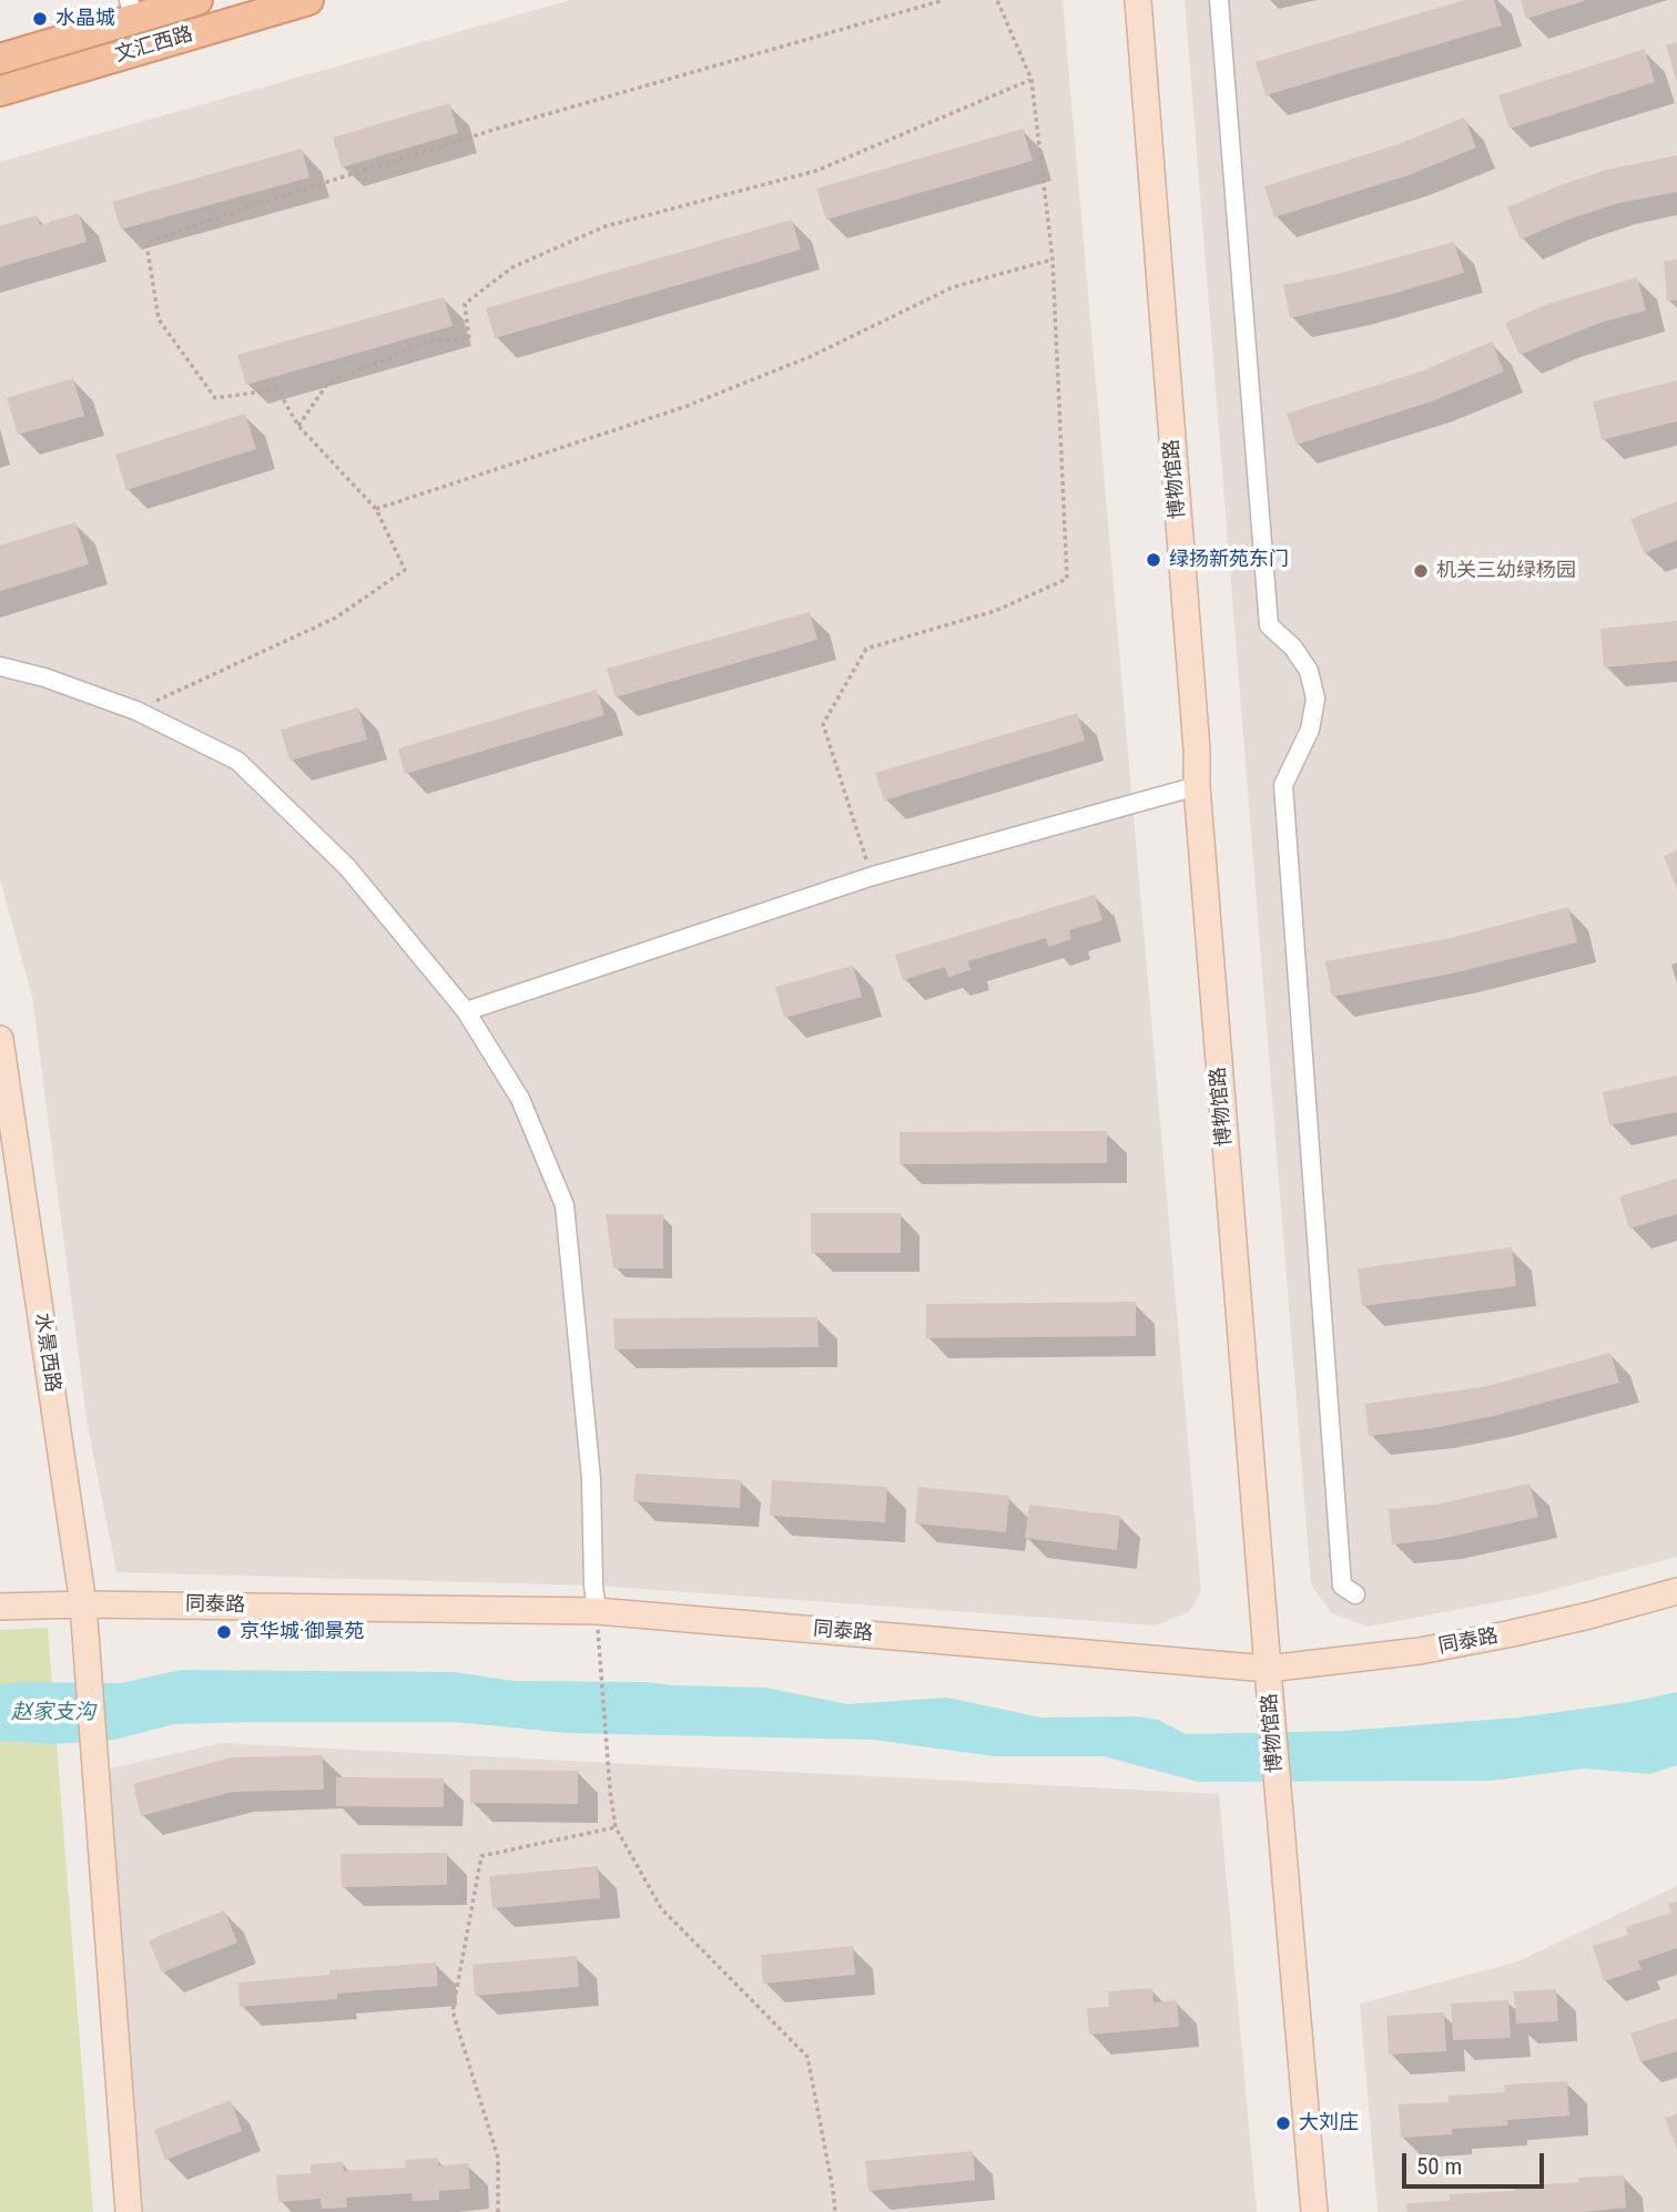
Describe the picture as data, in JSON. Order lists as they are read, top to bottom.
{
  "streets": {
    "main road": ["文汇西路"],
    "street": ["博物馆路", "水景西路", "同泰路"]
  },
  "crossings": [
    ["博物馆路", "同泰路"],
    ["水景西路", "同泰路"]
  ],
  "water": ["赵家支沟"],
  "places": [
    "水晶城",
    "绿扬新苑东门",
    "机关三幼绿杨园",
    "京华城·御景苑",
    "大刘庄"
  ],
  "scale_bar": "50 m"
}
